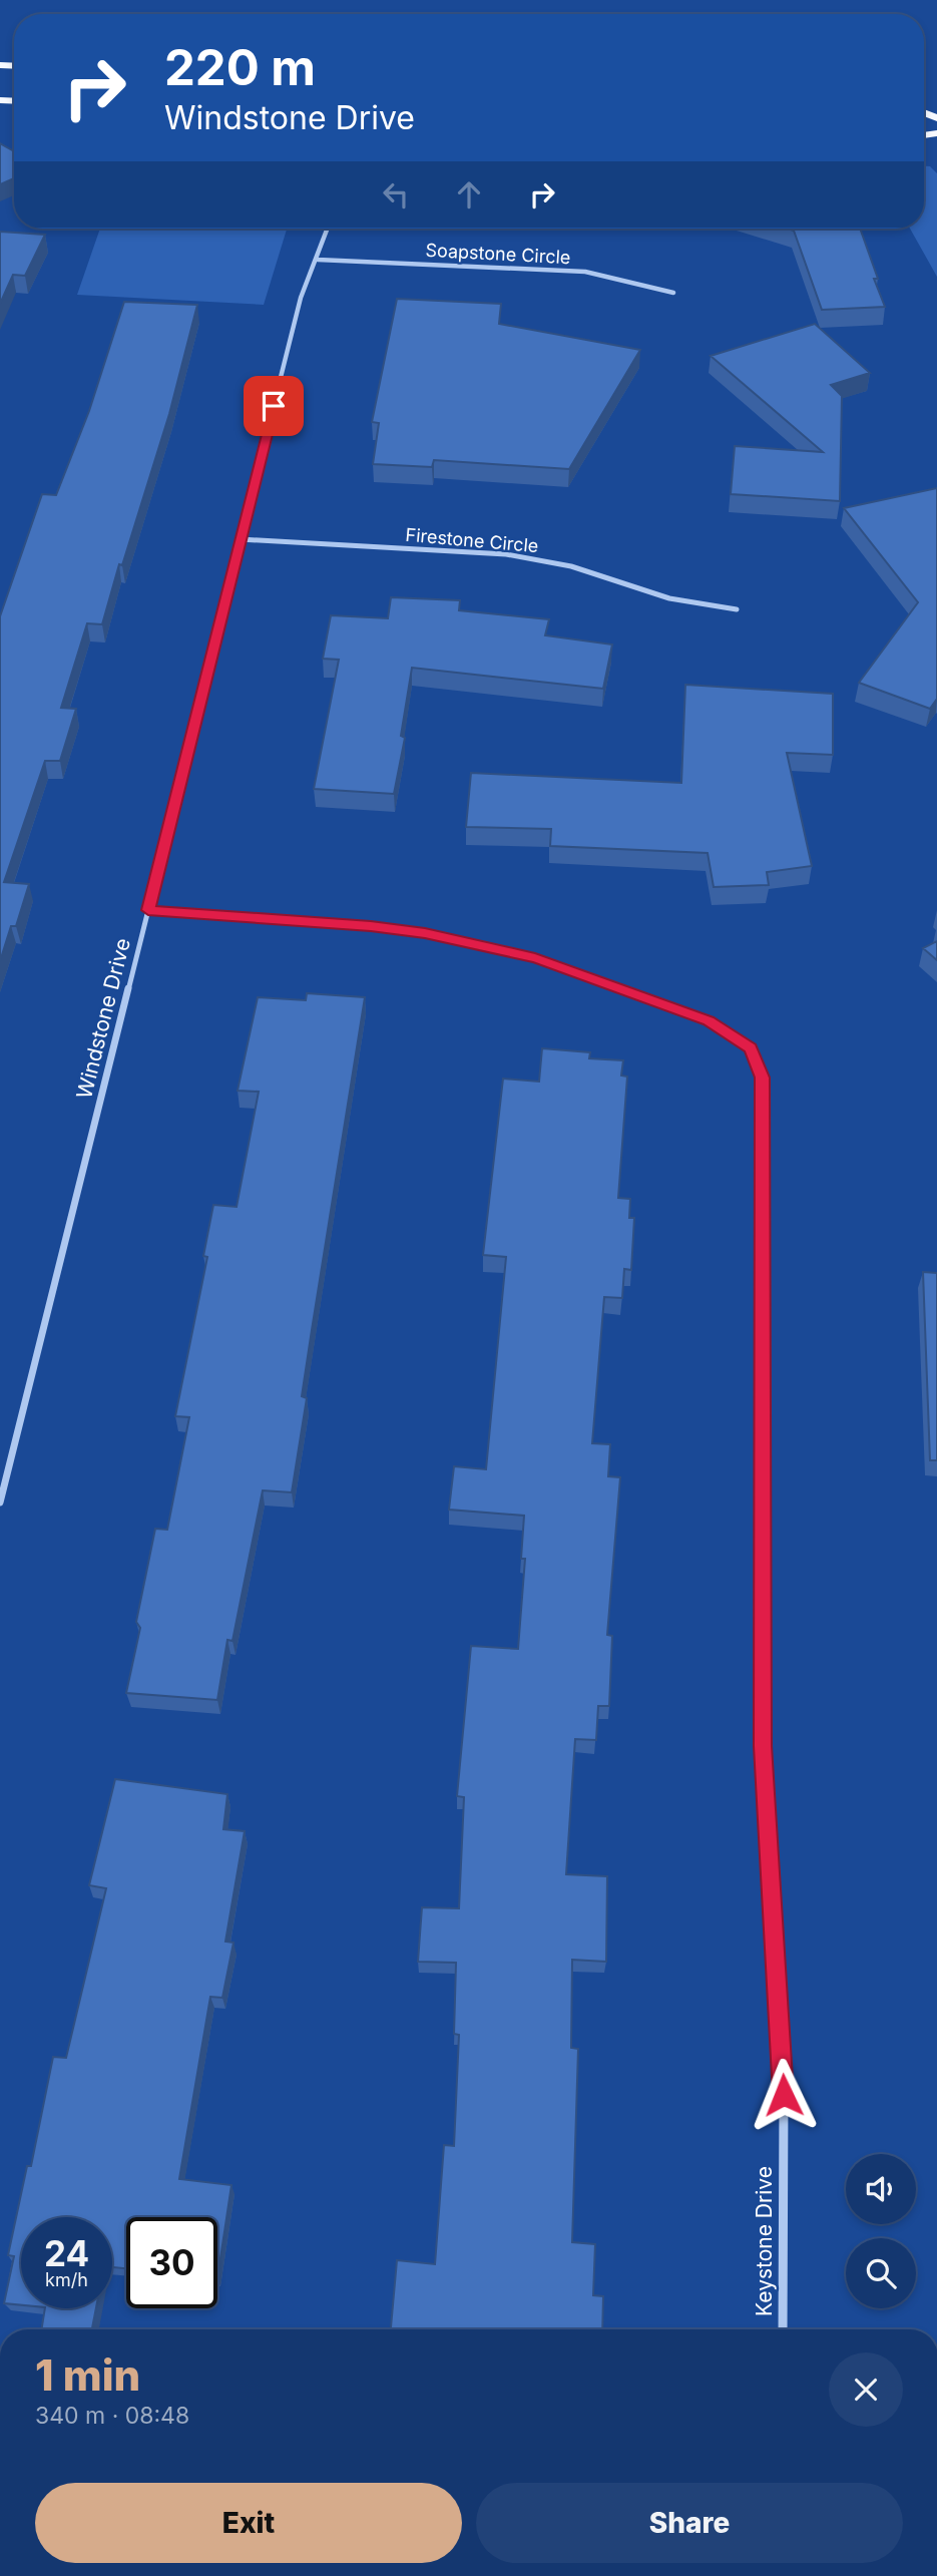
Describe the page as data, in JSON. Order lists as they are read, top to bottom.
{
  "streets": {
    "street": [
      "Soapstone Circle",
      "Firestone Circle",
      "Windstone Drive",
      "Keystone Drive"
    ]
  },
  "crossings": [
    ["Soapstone Circle", "Windstone Drive"],
    ["Firestone Circle", "Windstone Drive"],
    ["Windstone Drive", "Keystone Drive"]
  ],
  "page": {
    "turn": ["220 m", "Windstone Drive"],
    "speed": "24 km/h",
    "limit": "30",
    "heading": ["1 min", "340 m · 08:48"],
    "buttons": ["Exit", "Share"]
  }
}
